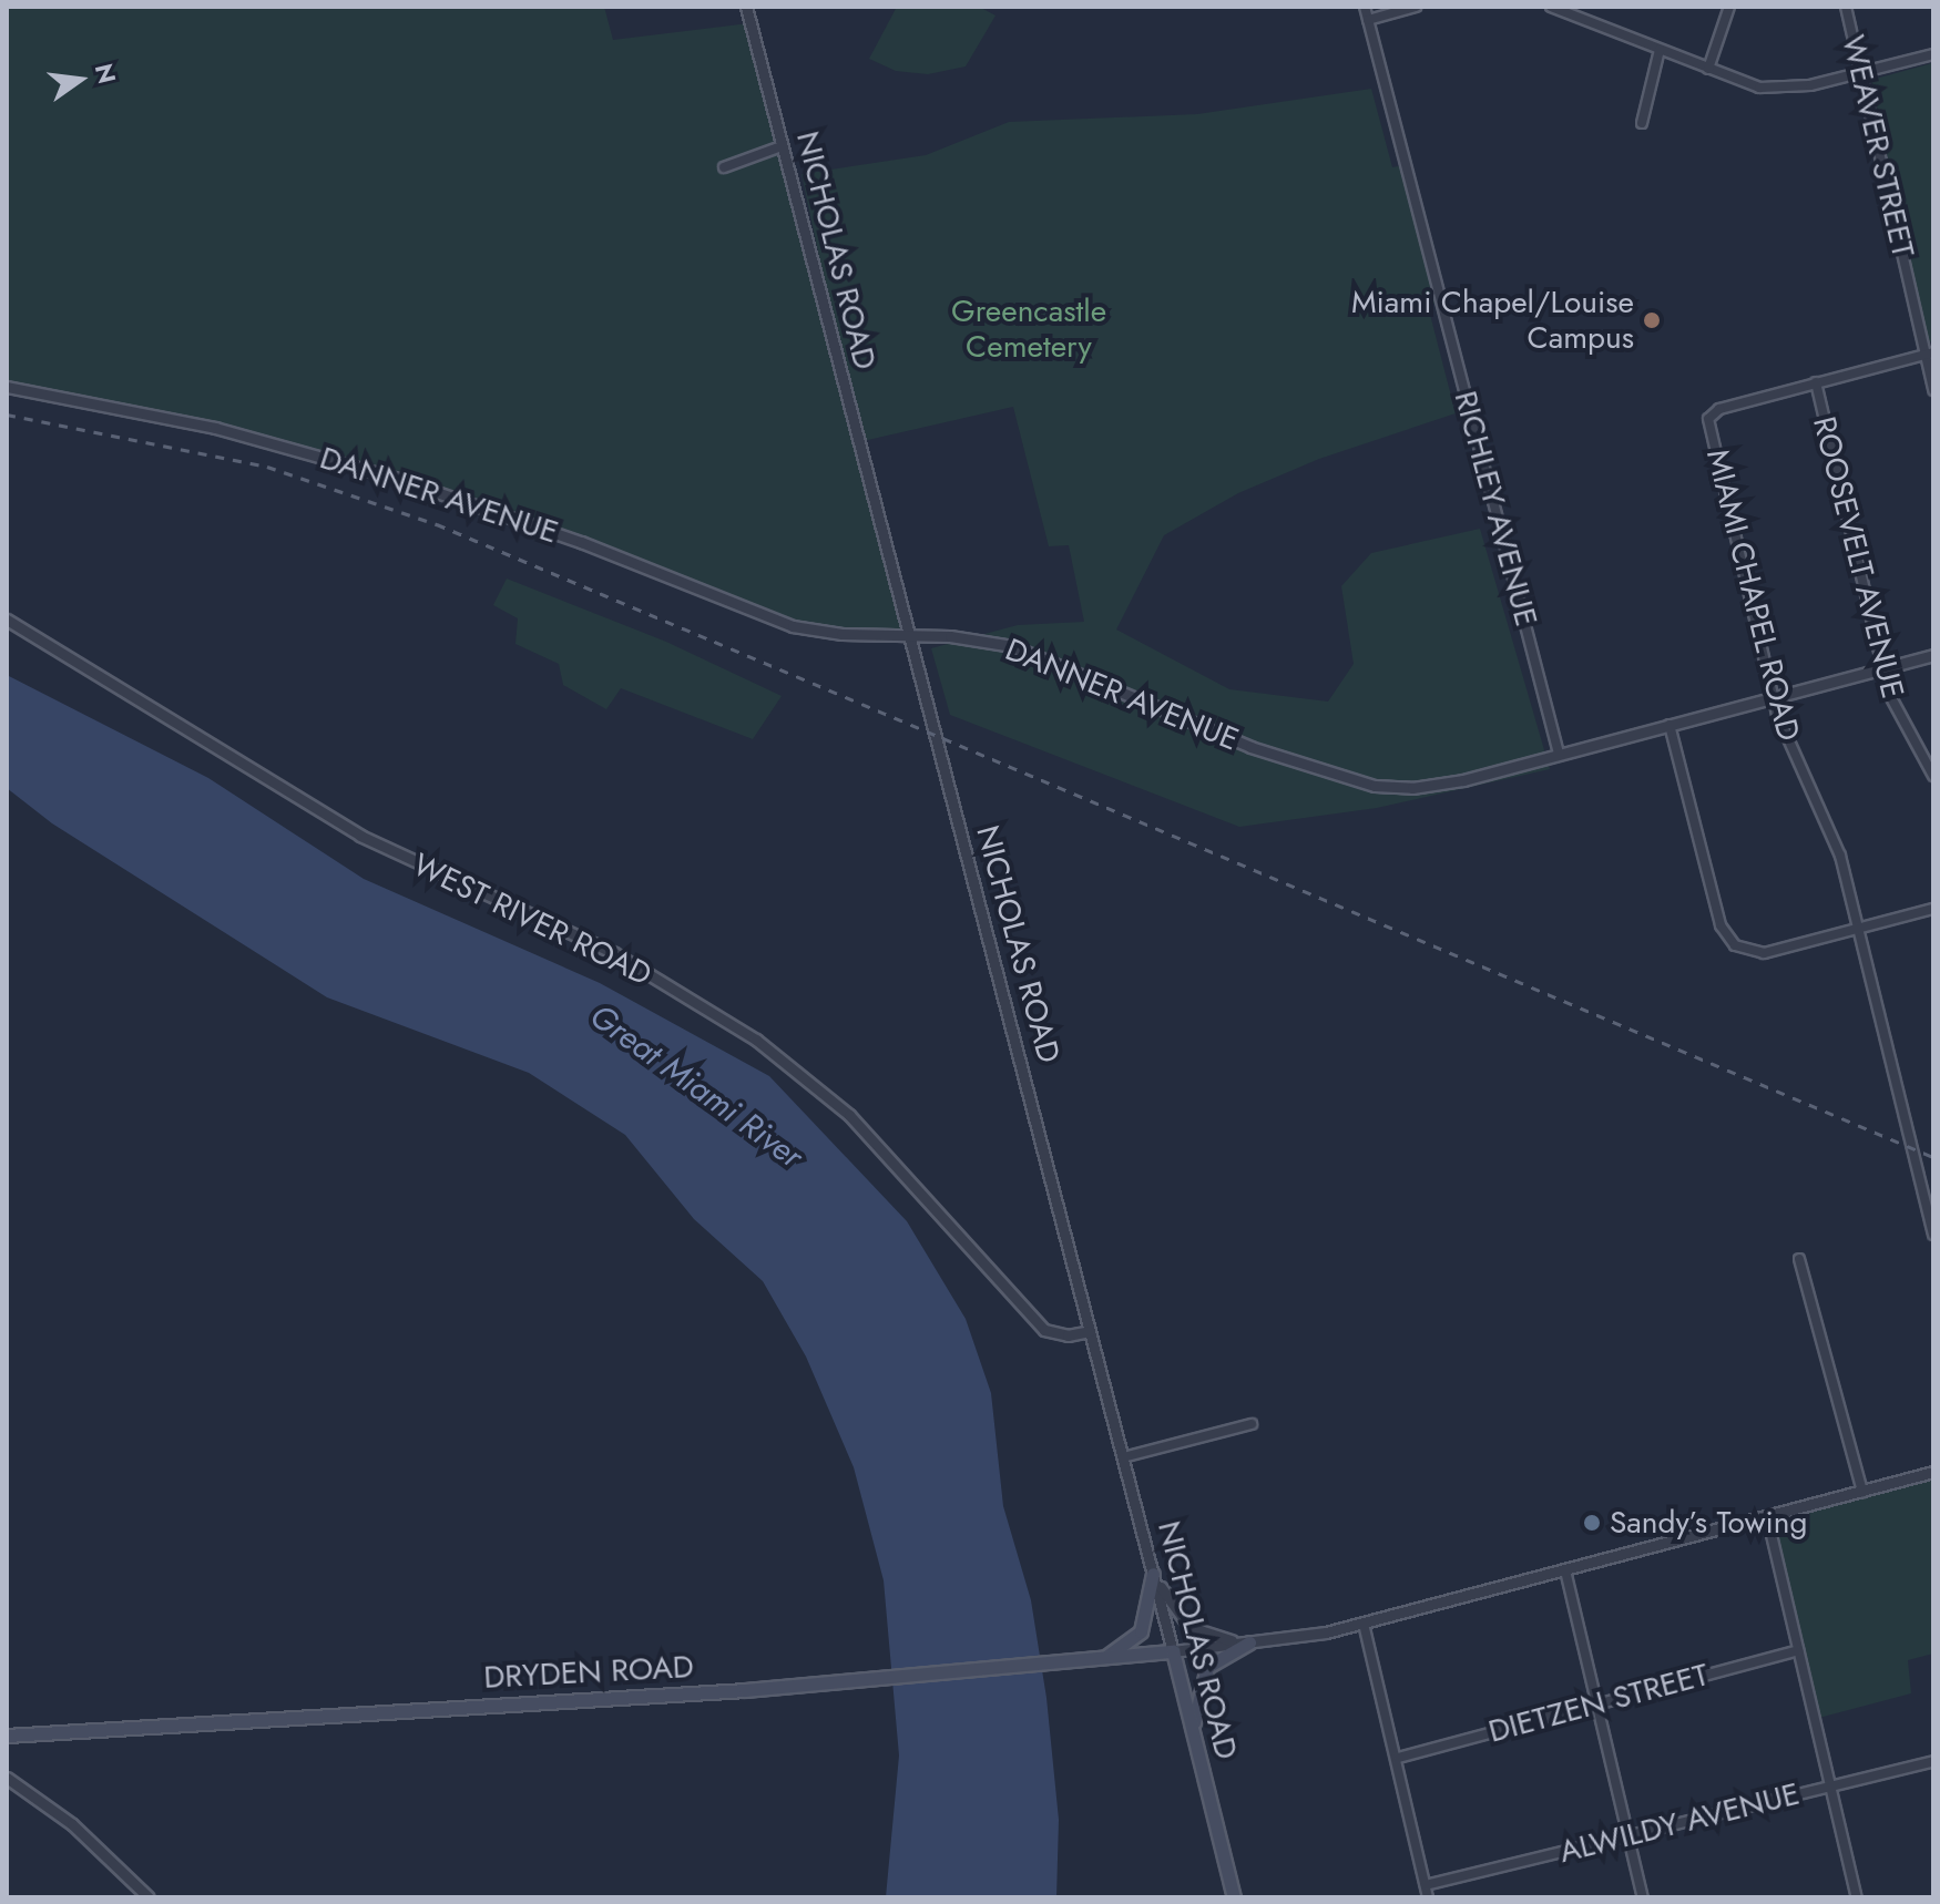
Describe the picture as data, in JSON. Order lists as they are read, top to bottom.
{
  "streets": {
    "main road": ["NICHOLAS ROAD", "DRYDEN ROAD"],
    "street": [
      "WEAVER STREET",
      "DANNER AVENUE",
      "RICHLEY AVENUE",
      "ROOSEVELT AVENUE",
      "MIAMI CHAPEL ROAD",
      "WEST RIVER ROAD",
      "DIETZEN STREET",
      "ALWILDY AVENUE"
    ]
  },
  "crossings": [
    ["NICHOLAS ROAD", "DANNER AVENUE"],
    ["NICHOLAS ROAD", "WEST RIVER ROAD"],
    ["NICHOLAS ROAD", "DRYDEN ROAD"],
    ["DANNER AVENUE", "RICHLEY AVENUE"],
    ["DANNER AVENUE", "ROOSEVELT AVENUE"],
    ["DANNER AVENUE", "MIAMI CHAPEL ROAD"],
    ["ROOSEVELT AVENUE", "MIAMI CHAPEL ROAD"]
  ],
  "water": ["Great Miami River"],
  "parks": ["Greencastle Cemetery"],
  "places": ["Miami Chapel/Louise Campus", "Sandy’s Towing"],
  "north": "right"
}
